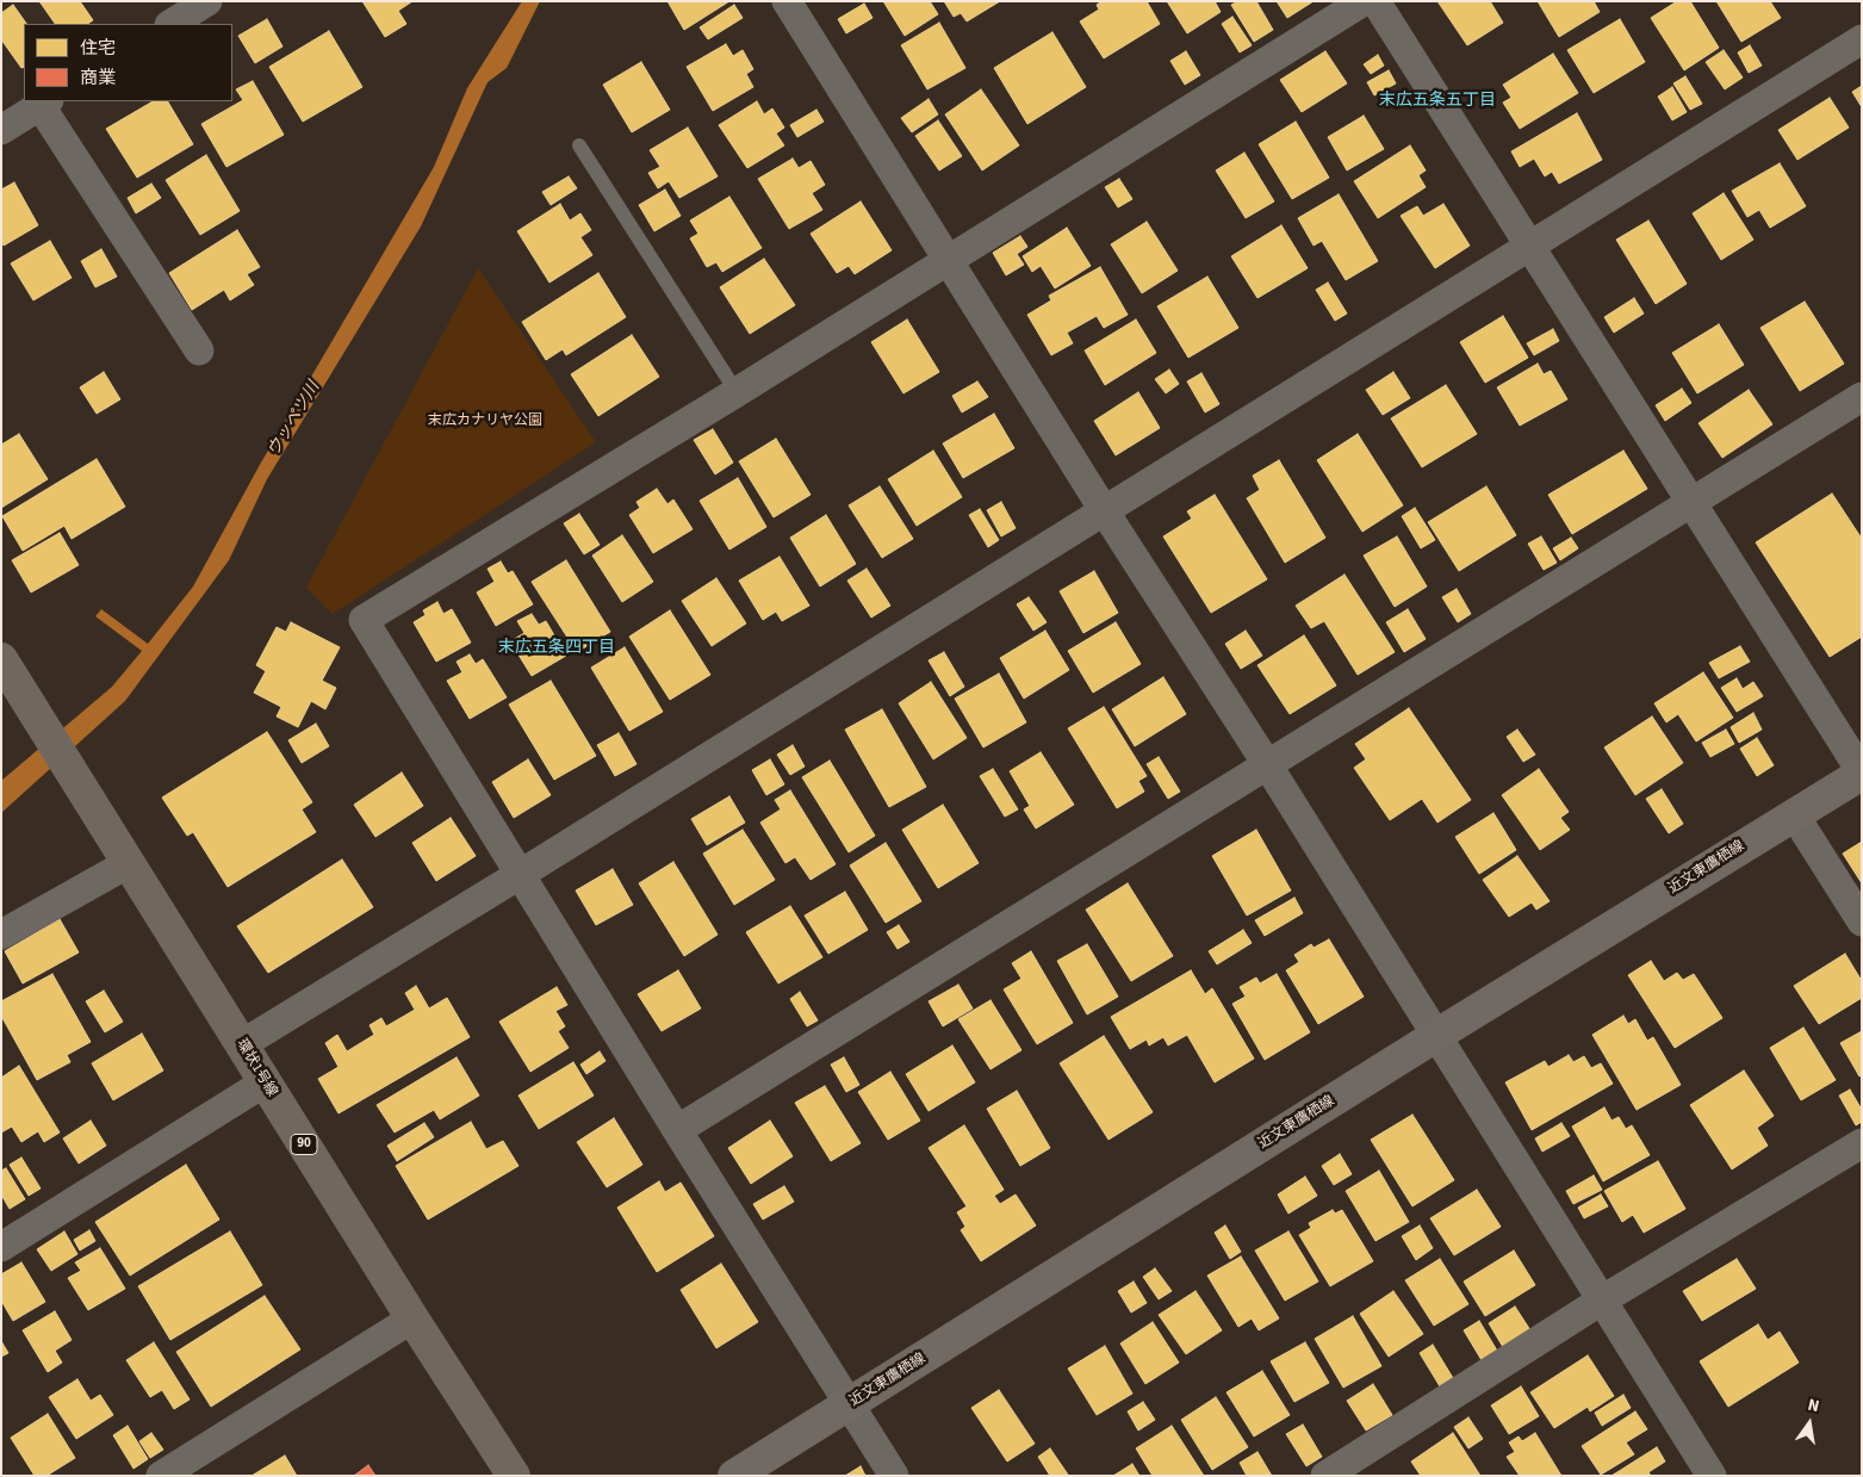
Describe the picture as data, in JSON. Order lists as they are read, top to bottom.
{
  "streets": {
    "main road": ["環状1号線", "90"],
    "street": ["近文東鷹栖線"]
  },
  "districts": ["末広五条五丁目", "末広五条四丁目"],
  "water": ["ウッペツ川"],
  "parks": ["末広カナリヤ公園"],
  "legend": ["住宅", "商業"],
  "north": "top"
}
